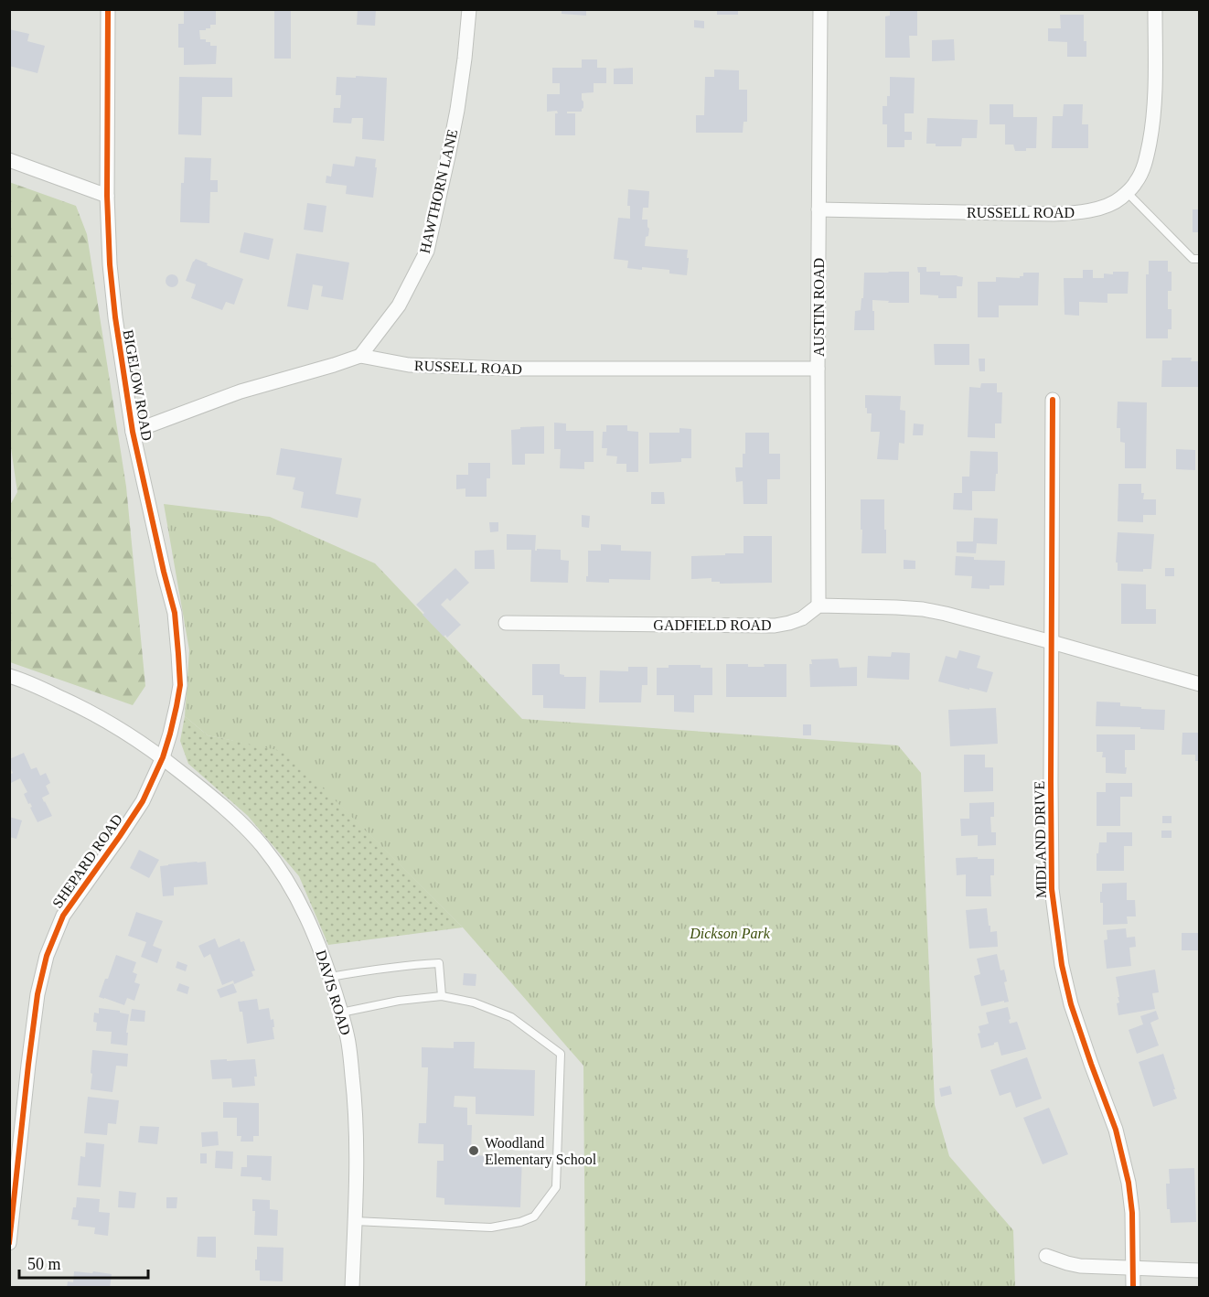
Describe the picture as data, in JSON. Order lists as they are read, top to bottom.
{
  "streets": {
    "street": [
      "HAWTHORN LANE",
      "RUSSELL ROAD",
      "AUSTIN ROAD",
      "BIGELOW ROAD",
      "GADFIELD ROAD",
      "MIDLAND DRIVE",
      "SHEPARD ROAD",
      "DAVIS ROAD"
    ]
  },
  "crossings": [
    ["HAWTHORN LANE", "RUSSELL ROAD"],
    ["RUSSELL ROAD", "AUSTIN ROAD"],
    ["RUSSELL ROAD", "BIGELOW ROAD"],
    ["AUSTIN ROAD", "GADFIELD ROAD"],
    ["BIGELOW ROAD", "SHEPARD ROAD"],
    ["BIGELOW ROAD", "DAVIS ROAD"],
    ["SHEPARD ROAD", "DAVIS ROAD"]
  ],
  "parks": ["Dickson Park"],
  "places": ["Woodland Elementary School"],
  "scale_bar": "50 m"
}
